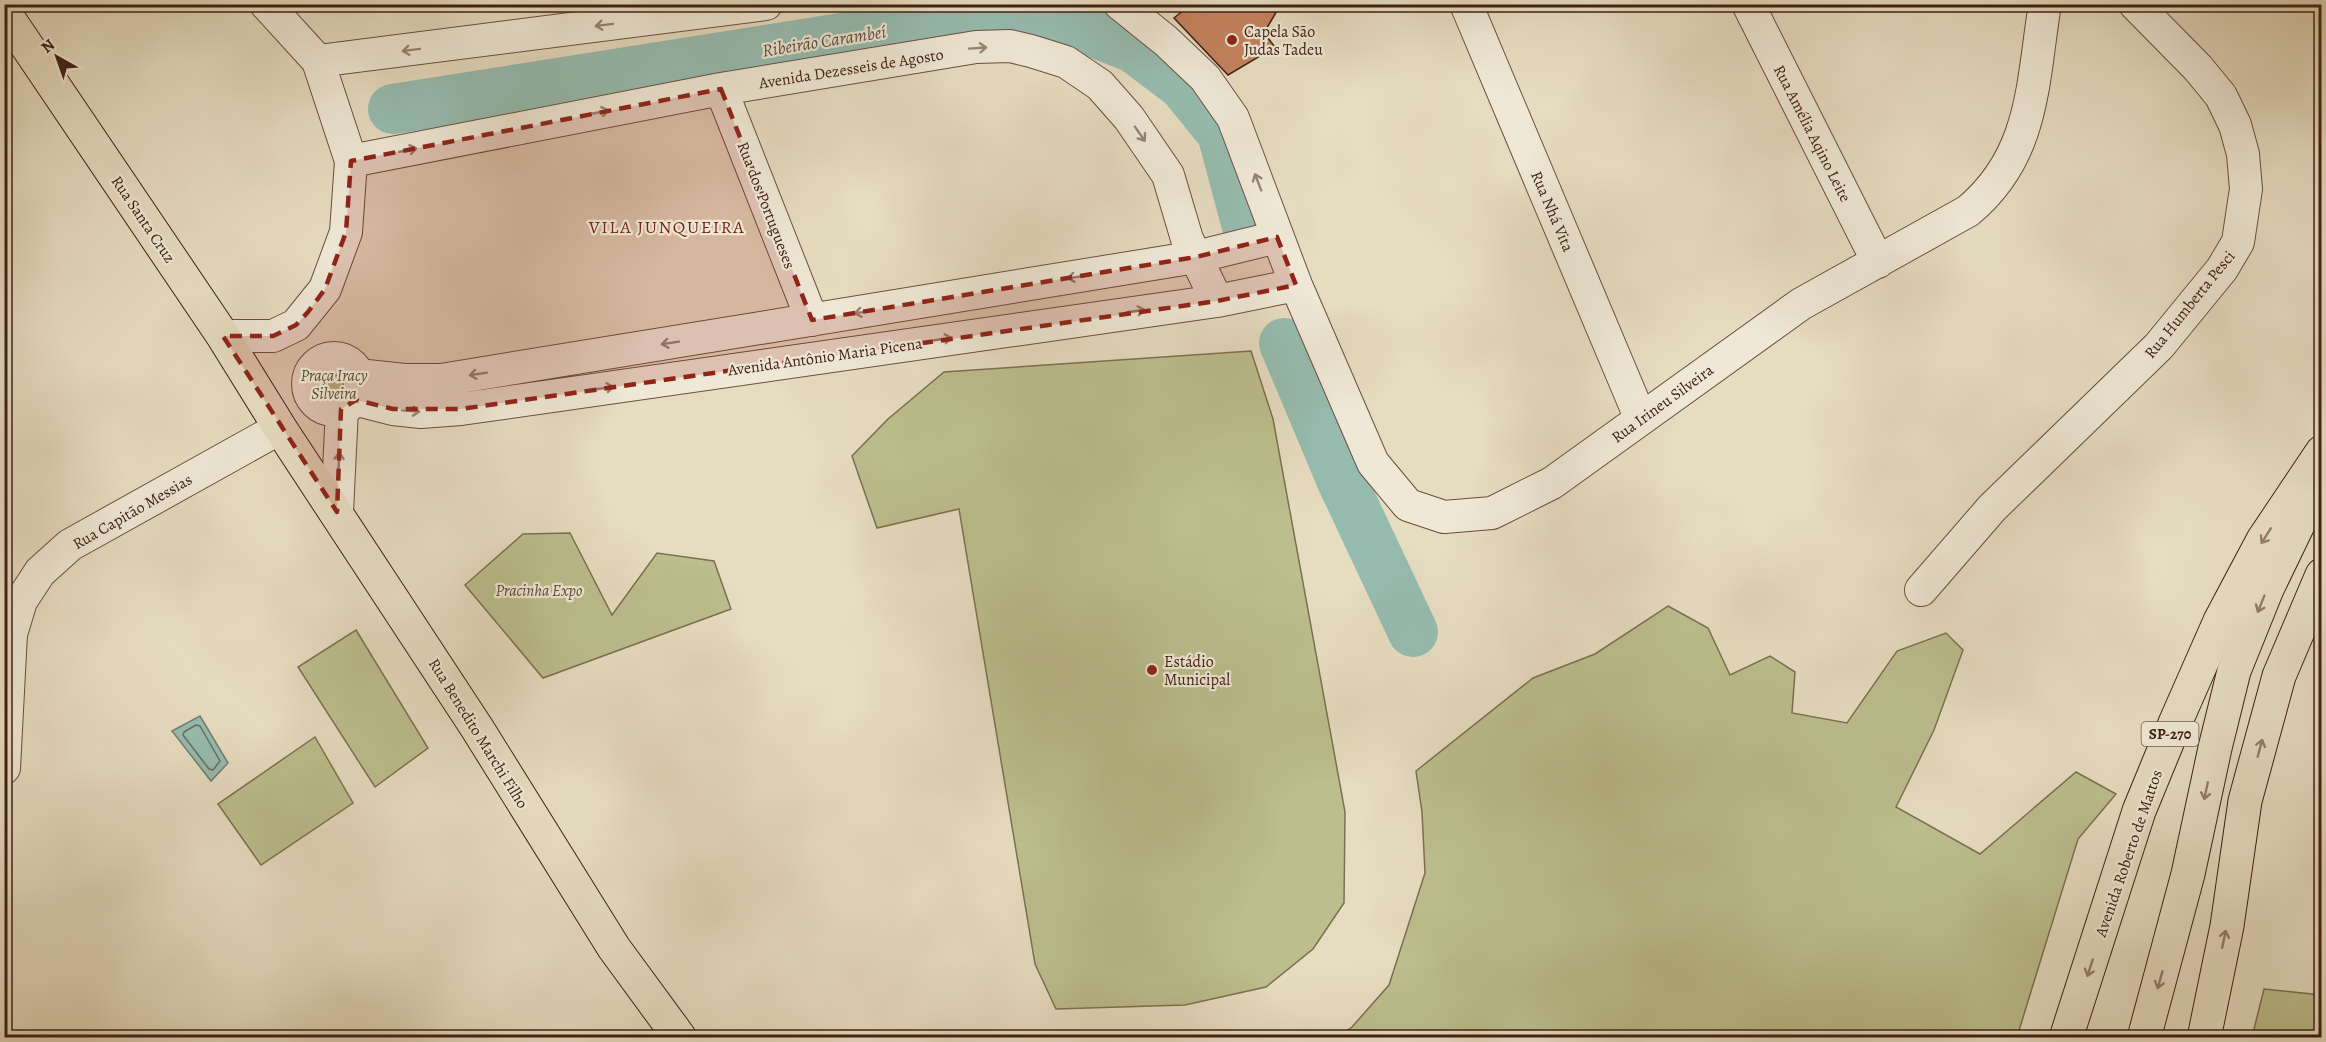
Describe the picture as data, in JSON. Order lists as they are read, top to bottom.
{
  "streets": {
    "main road": [
      "Rua Santa Cruz",
      "Rua Benedito Marchi Filho",
      "SP-270",
      "Avenida Roberto de Mattos"
    ],
    "street": [
      "Avenida Dezesseis de Agosto",
      "Rua Amélia Aqino Leite",
      "Rua dos Portugueses",
      "Rua Nhá Vita",
      "Rua Humberta Pesci",
      "Avenida Antônio Maria Picena",
      "Rua Irineu Silveira",
      "Rua Capitão Messias"
    ]
  },
  "crossings": [
    ["Avenida Dezesseis de Agosto", "Rua dos Portugueses"],
    ["Avenida Dezesseis de Agosto", "Avenida Antônio Maria Picena"],
    ["Rua Amélia Aqino Leite", "Rua Irineu Silveira"],
    ["Rua Nhá Vita", "Rua Irineu Silveira"],
    ["Rua Santa Cruz", "Rua Capitão Messias"],
    ["Rua Santa Cruz", "Rua Benedito Marchi Filho"],
    ["Avenida Antônio Maria Picena", "Rua Irineu Silveira"],
    ["Rua Capitão Messias", "Rua Benedito Marchi Filho"]
  ],
  "districts": ["VILA JUNQUEIRA"],
  "water": ["Ribeirão Carambeí"],
  "parks": ["Praça Iracy Silveira", "Pracinha Expo"],
  "places": ["Capela São Judas Tadeu", "Estádio Municipal"],
  "north": "top left"
}
